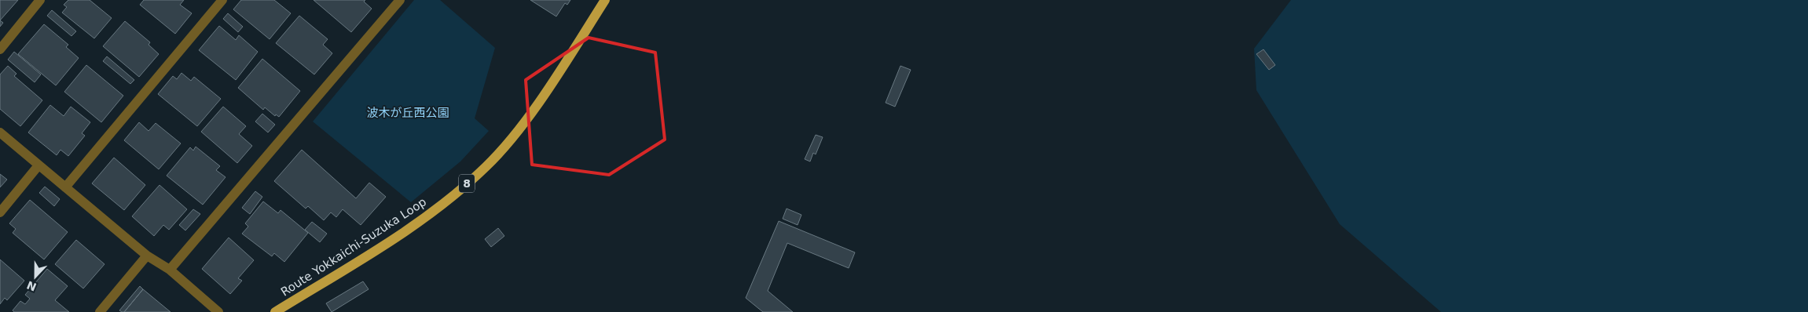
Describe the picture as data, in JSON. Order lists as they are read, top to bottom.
{
  "streets": {
    "main road": ["8", "Route Yokkaichi-Suzuka Loop"]
  },
  "parks": ["波木が丘西公園"],
  "north": "bottom"
}
